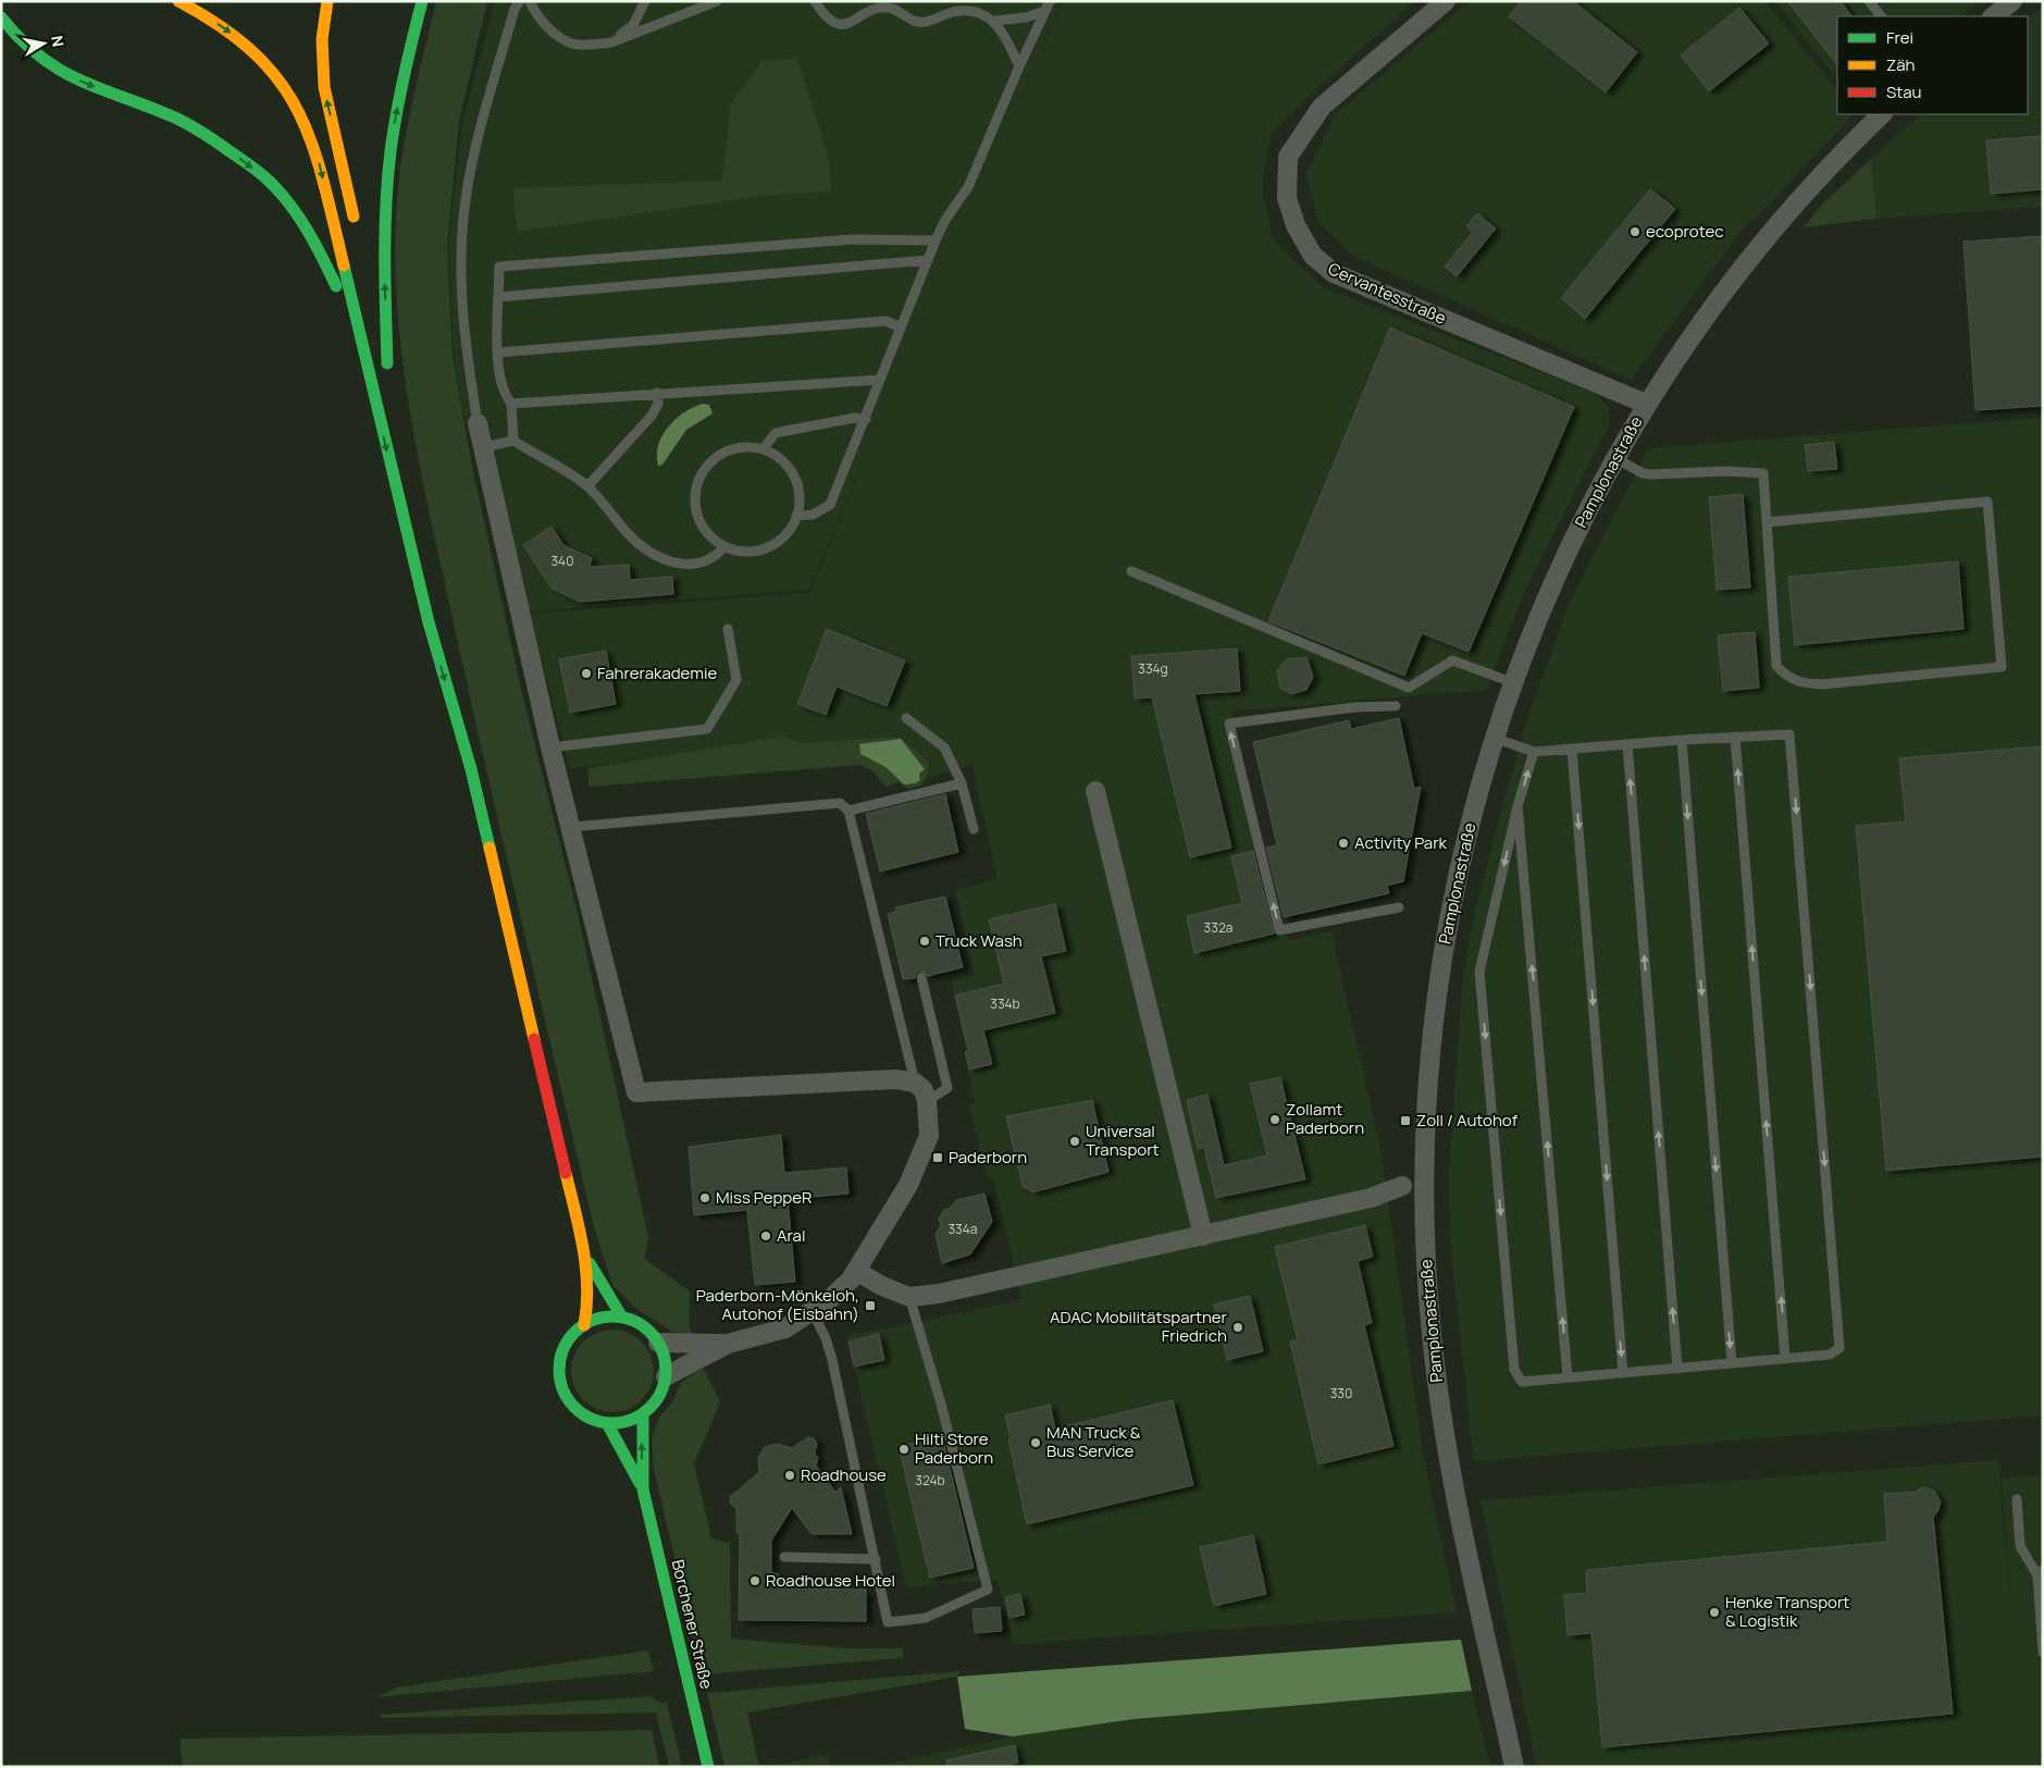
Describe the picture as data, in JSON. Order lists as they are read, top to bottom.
{
  "streets": {
    "main road": ["Borchener Straße"],
    "street": ["Cervantesstraße", "Pamplonastraße"]
  },
  "crossings": [
    ["Cervantesstraße", "Pamplonastraße"]
  ],
  "places": {
    "other": [
      "ecoprotec",
      "Fahrerakademie",
      "Activity Park",
      "Truck Wash",
      "Zollamt Paderborn",
      "Universal Transport",
      "Miss PeppeR",
      "Aral",
      "ADAC Mobilitätspartner Friedrich",
      "MAN Truck & Bus Service",
      "Hilti Store Paderborn",
      "Roadhouse",
      "Roadhouse Hotel",
      "Henke Transport & Logistik"
    ],
    "transit": ["Zoll / Autohof", "Paderborn", "Paderborn-Mönkeloh, Autohof (Eisbahn)"]
  },
  "house_numbers": [
    "340",
    "334g",
    "332a",
    "334b",
    "334a",
    "330",
    "324b"
  ],
  "legend": ["Frei", "Zäh", "Stau"],
  "north": "right"
}
